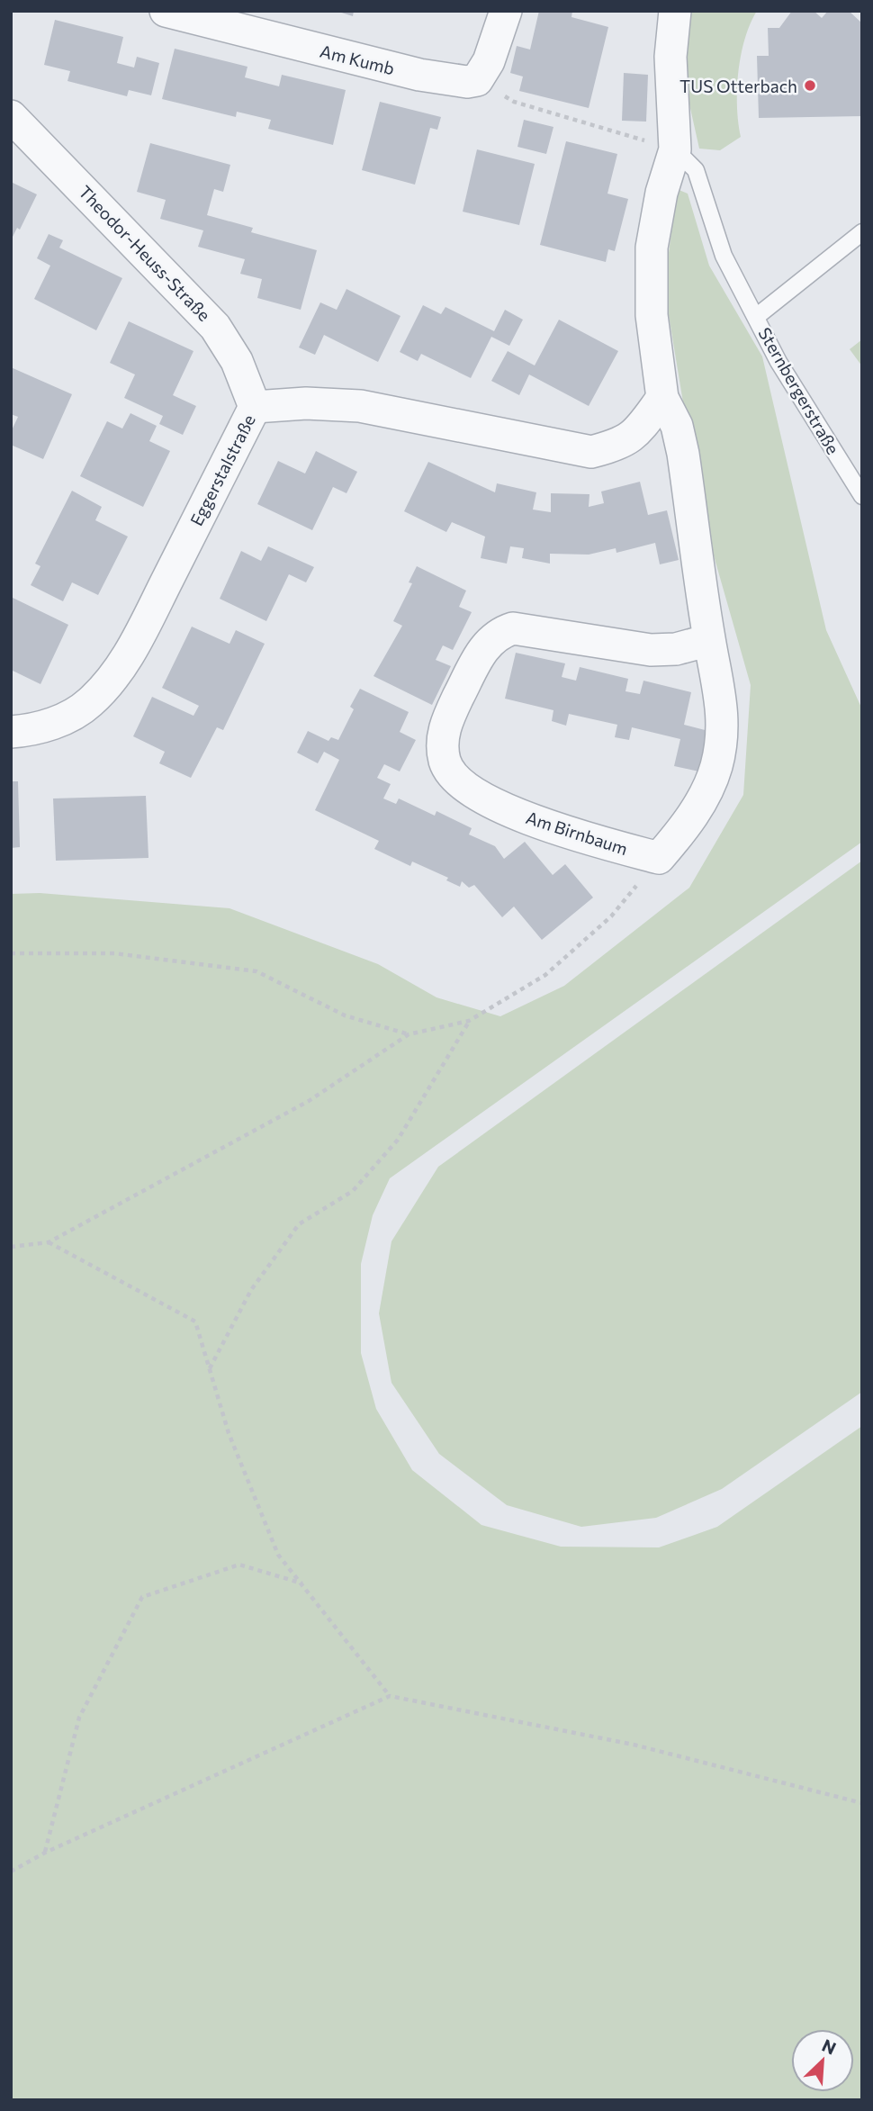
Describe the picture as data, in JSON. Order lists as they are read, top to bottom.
{
  "streets": {
    "street": [
      "Am Kumb",
      "Theodor-Heuss-Straße",
      "Eggerstalstraße",
      "Am Birnbaum"
    ],
    "lane": ["Sternbergerstraße"]
  },
  "crossings": [
    ["Theodor-Heuss-Straße", "Eggerstalstraße"]
  ],
  "places": ["TUS Otterbach"],
  "north": "top right"
}
